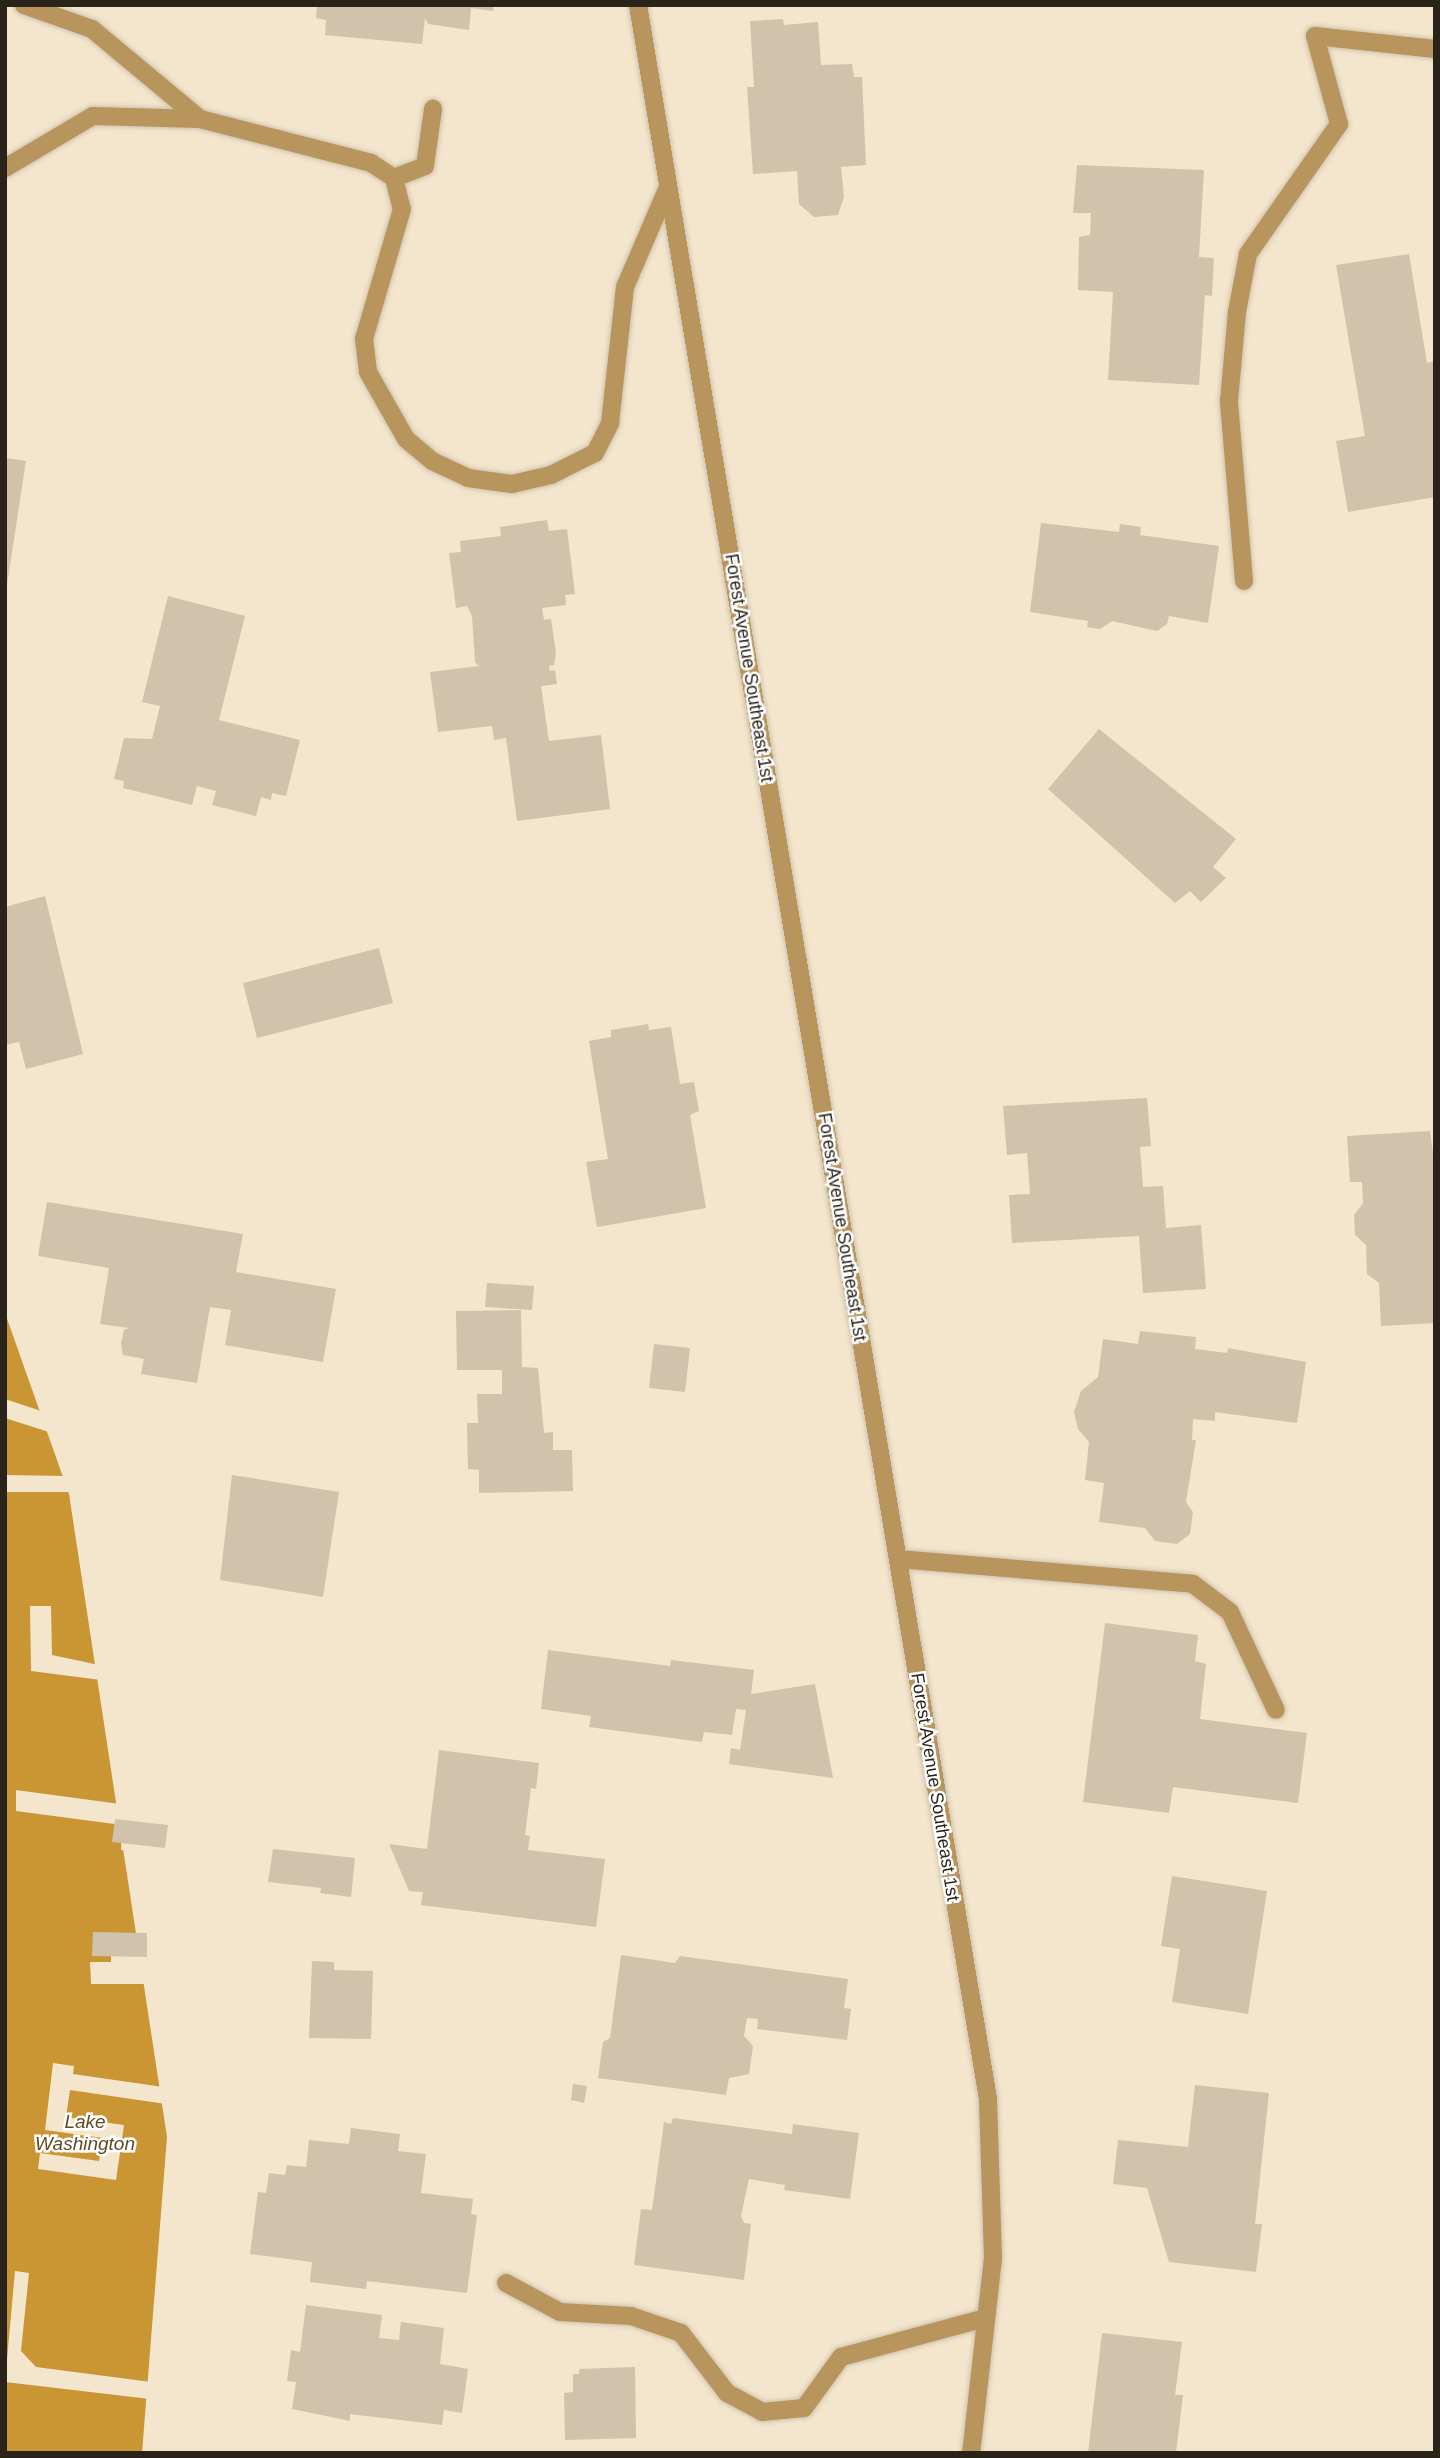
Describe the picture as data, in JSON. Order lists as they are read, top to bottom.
{
  "streets": {
    "street": ["Forest Avenue Southeast 1st"]
  },
  "water": ["Lake Washington"]
}
